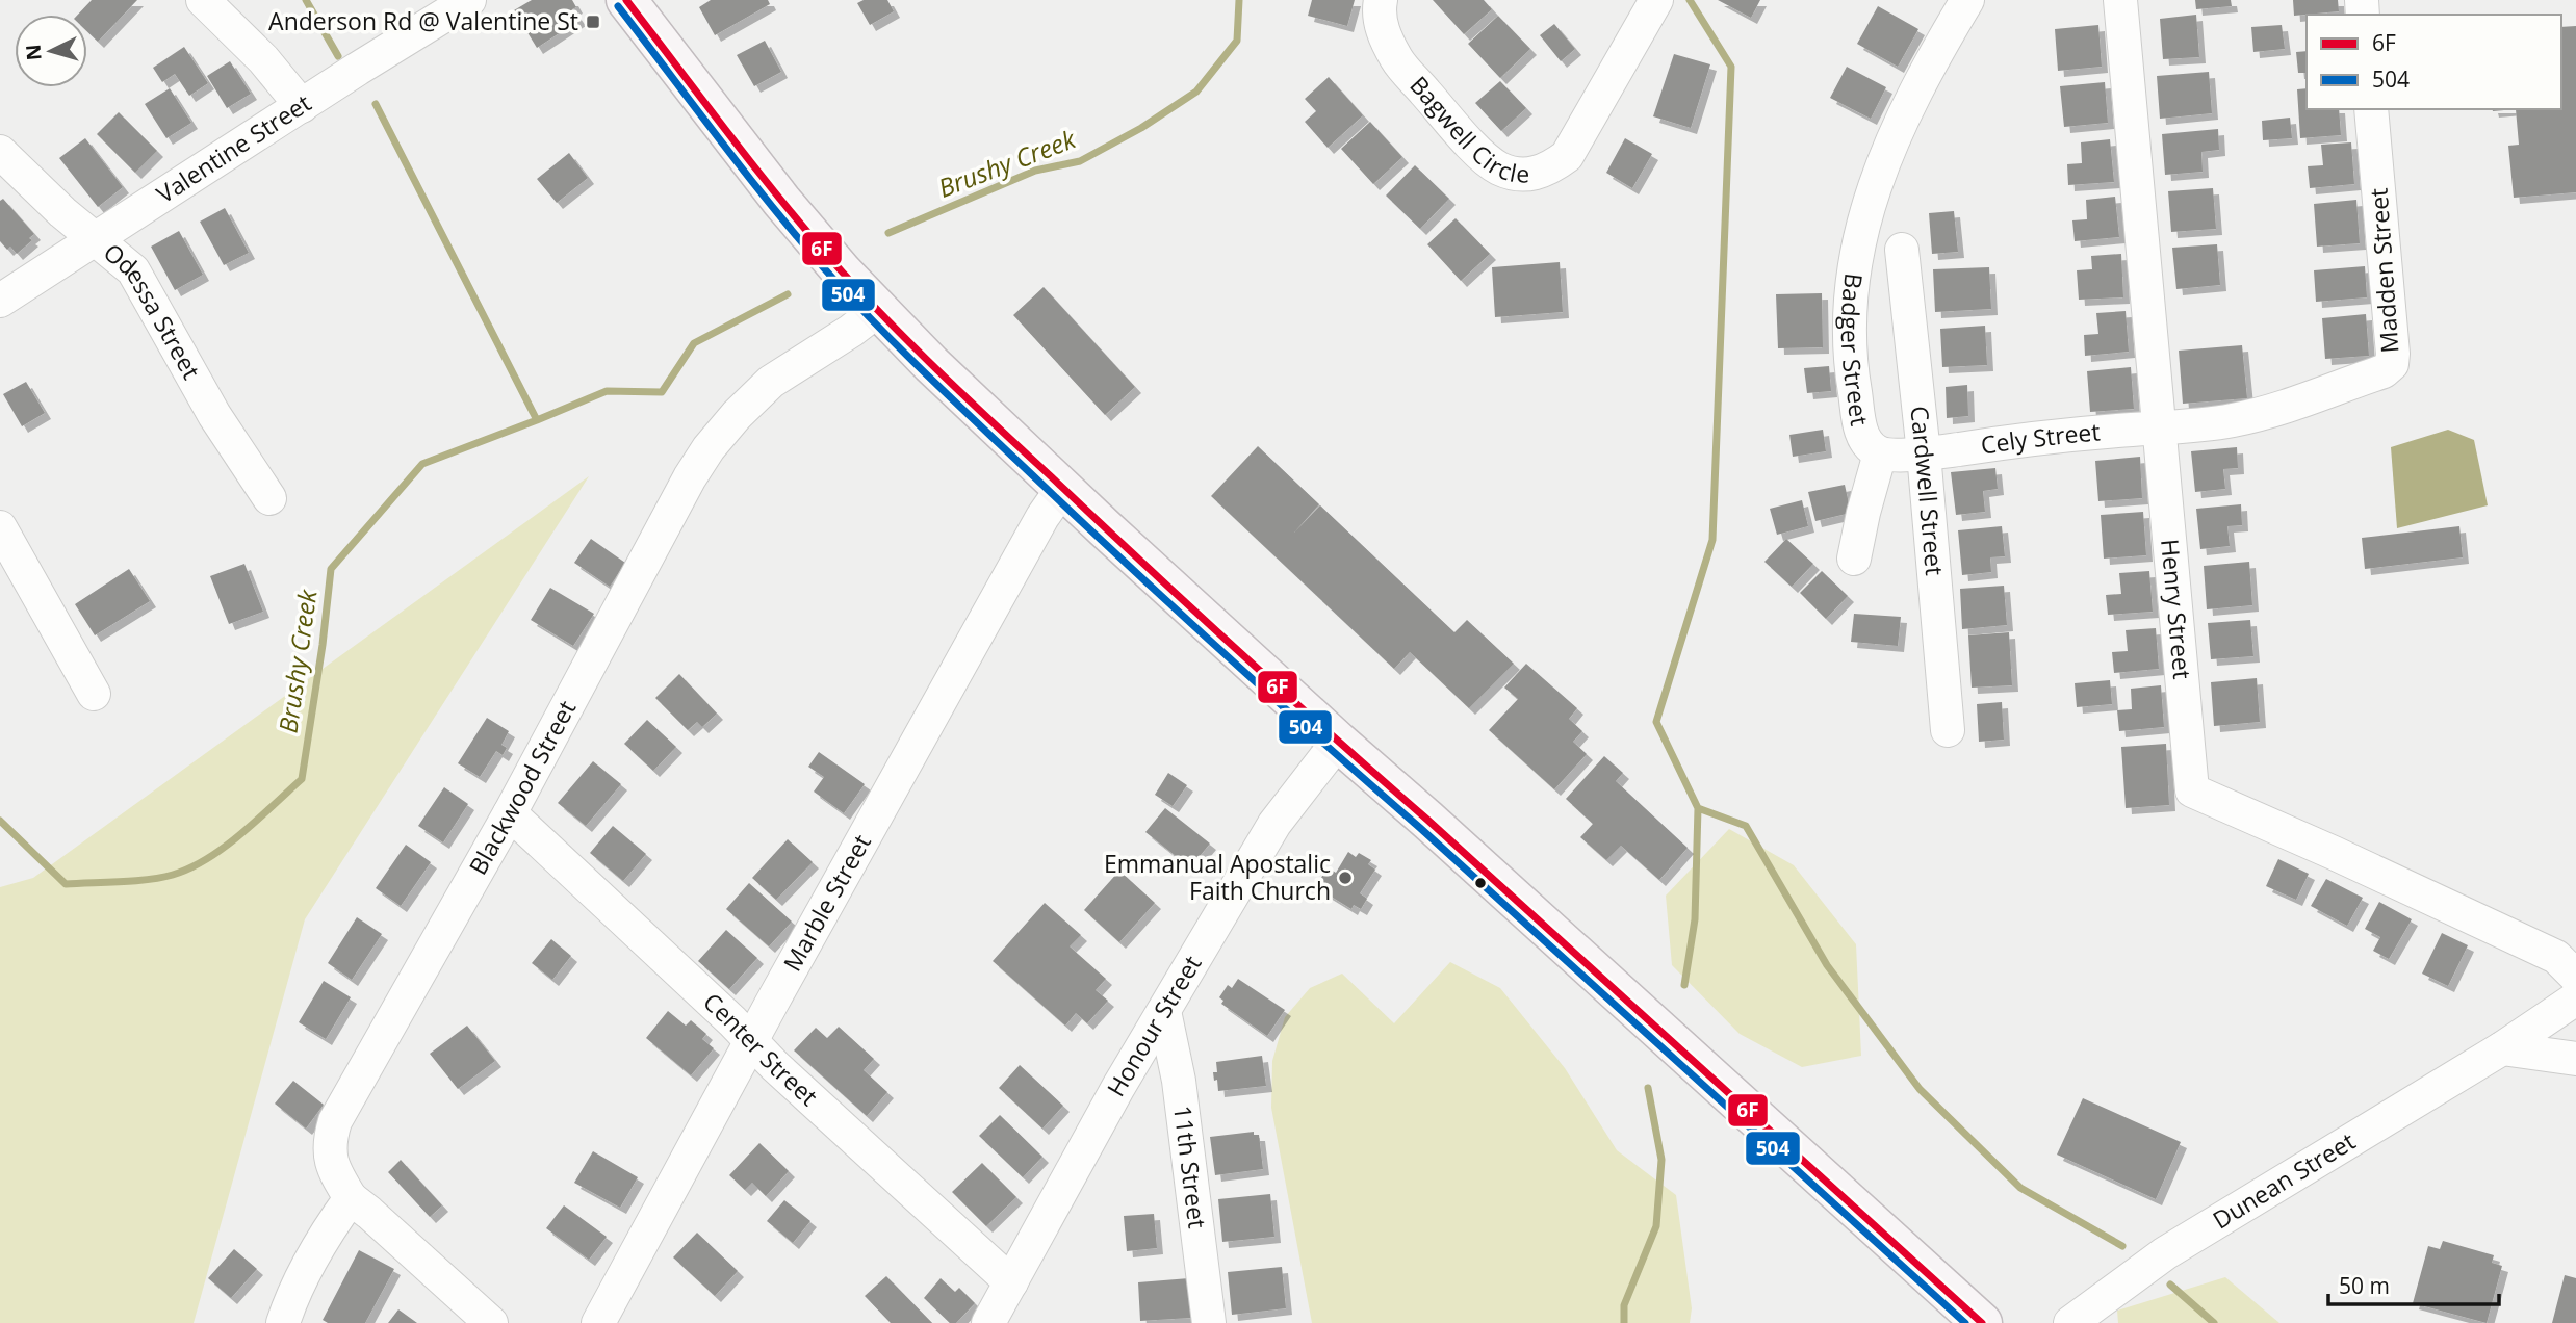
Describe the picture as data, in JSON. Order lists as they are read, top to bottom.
{
  "streets": {
    "street": [
      "Bagwell Circle",
      "Valentine Street",
      "Madden Street",
      "Odessa Street",
      "Badger Street",
      "Cely Street",
      "Cardwell Street",
      "Henry Street",
      "Blackwood Street",
      "Marble Street",
      "Honour Street",
      "Center Street",
      "11th Street",
      "Dunean Street"
    ]
  },
  "crossings": [
    ["Valentine Street", "Odessa Street"],
    ["Madden Street", "Cely Street"],
    ["Madden Street", "Henry Street"],
    ["Badger Street", "Cely Street"],
    ["Badger Street", "Cardwell Street"],
    ["Cely Street", "Cardwell Street"],
    ["Cely Street", "Henry Street"],
    ["Blackwood Street", "Center Street"],
    ["Marble Street", "Center Street"],
    ["Honour Street", "Center Street"],
    ["Honour Street", "11th Street"]
  ],
  "water": ["Brushy Creek"],
  "places": {
    "transit": ["Anderson Rd @ Valentine St"],
    "other": ["Emmanual Apostalic Faith Church"]
  },
  "lines": ["transit line 6F", "transit line 504"],
  "legend": ["6F", "504"],
  "scale_bar": "50 m",
  "north": "left"
}
